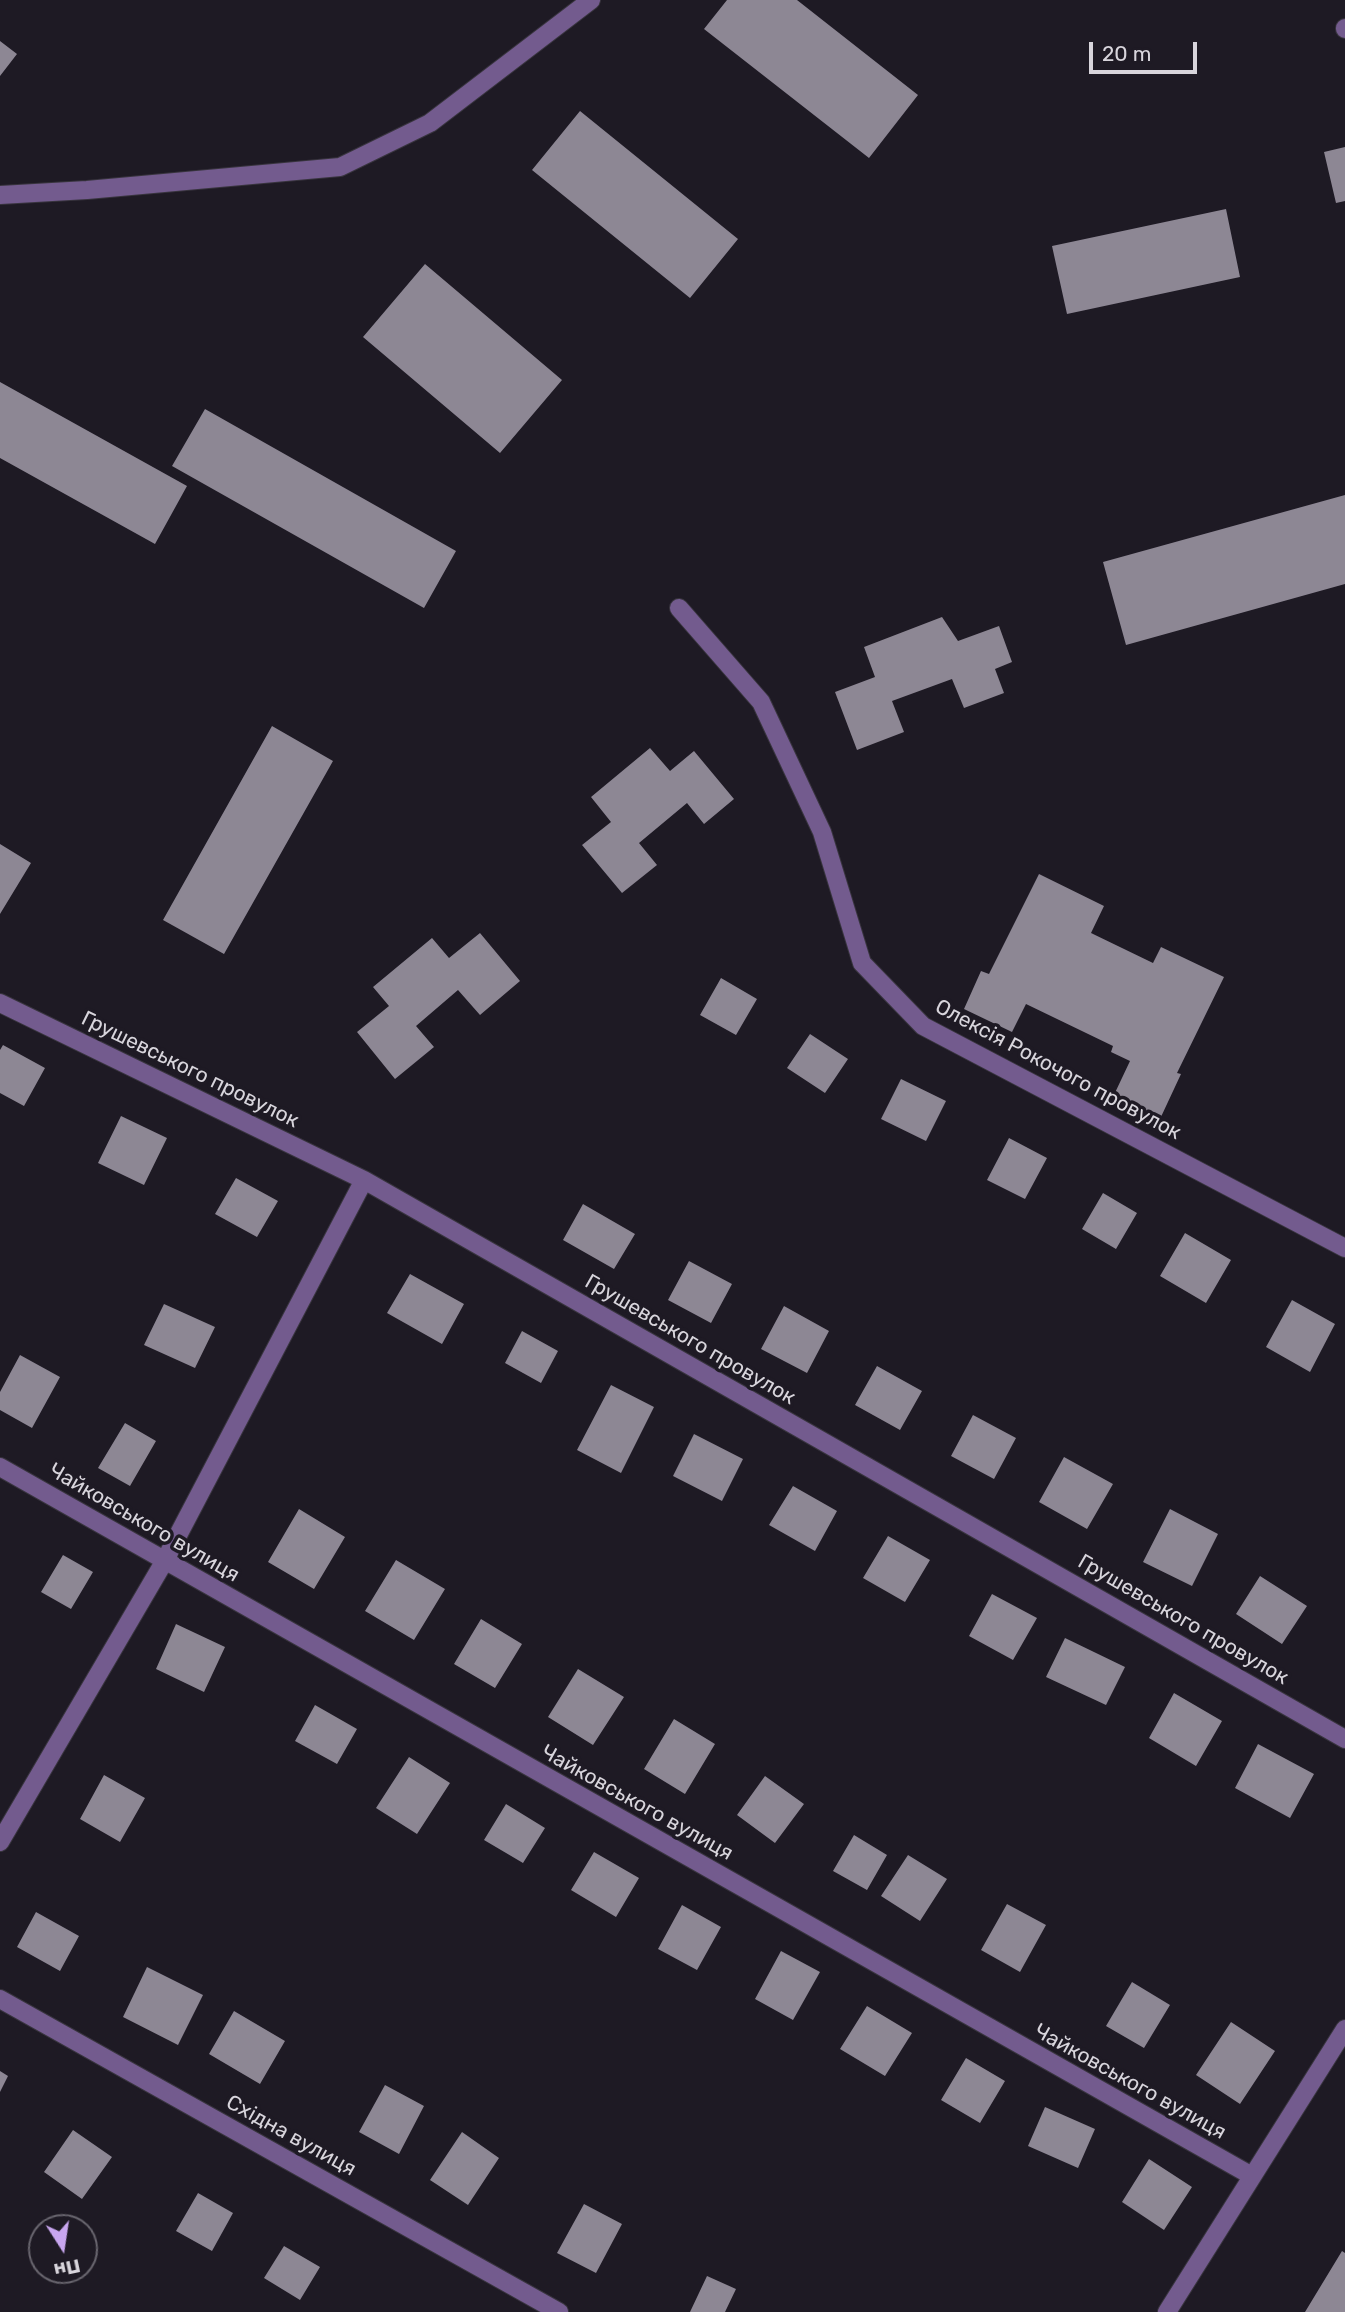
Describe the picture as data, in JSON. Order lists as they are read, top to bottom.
{
  "streets": {
    "street": [
      "Грушевського провулок",
      "Олексія Рокочого провулок",
      "Чайковського вулиця",
      "Східна вулиця"
    ]
  },
  "scale_bar": "20 m",
  "north": "bottom"
}
